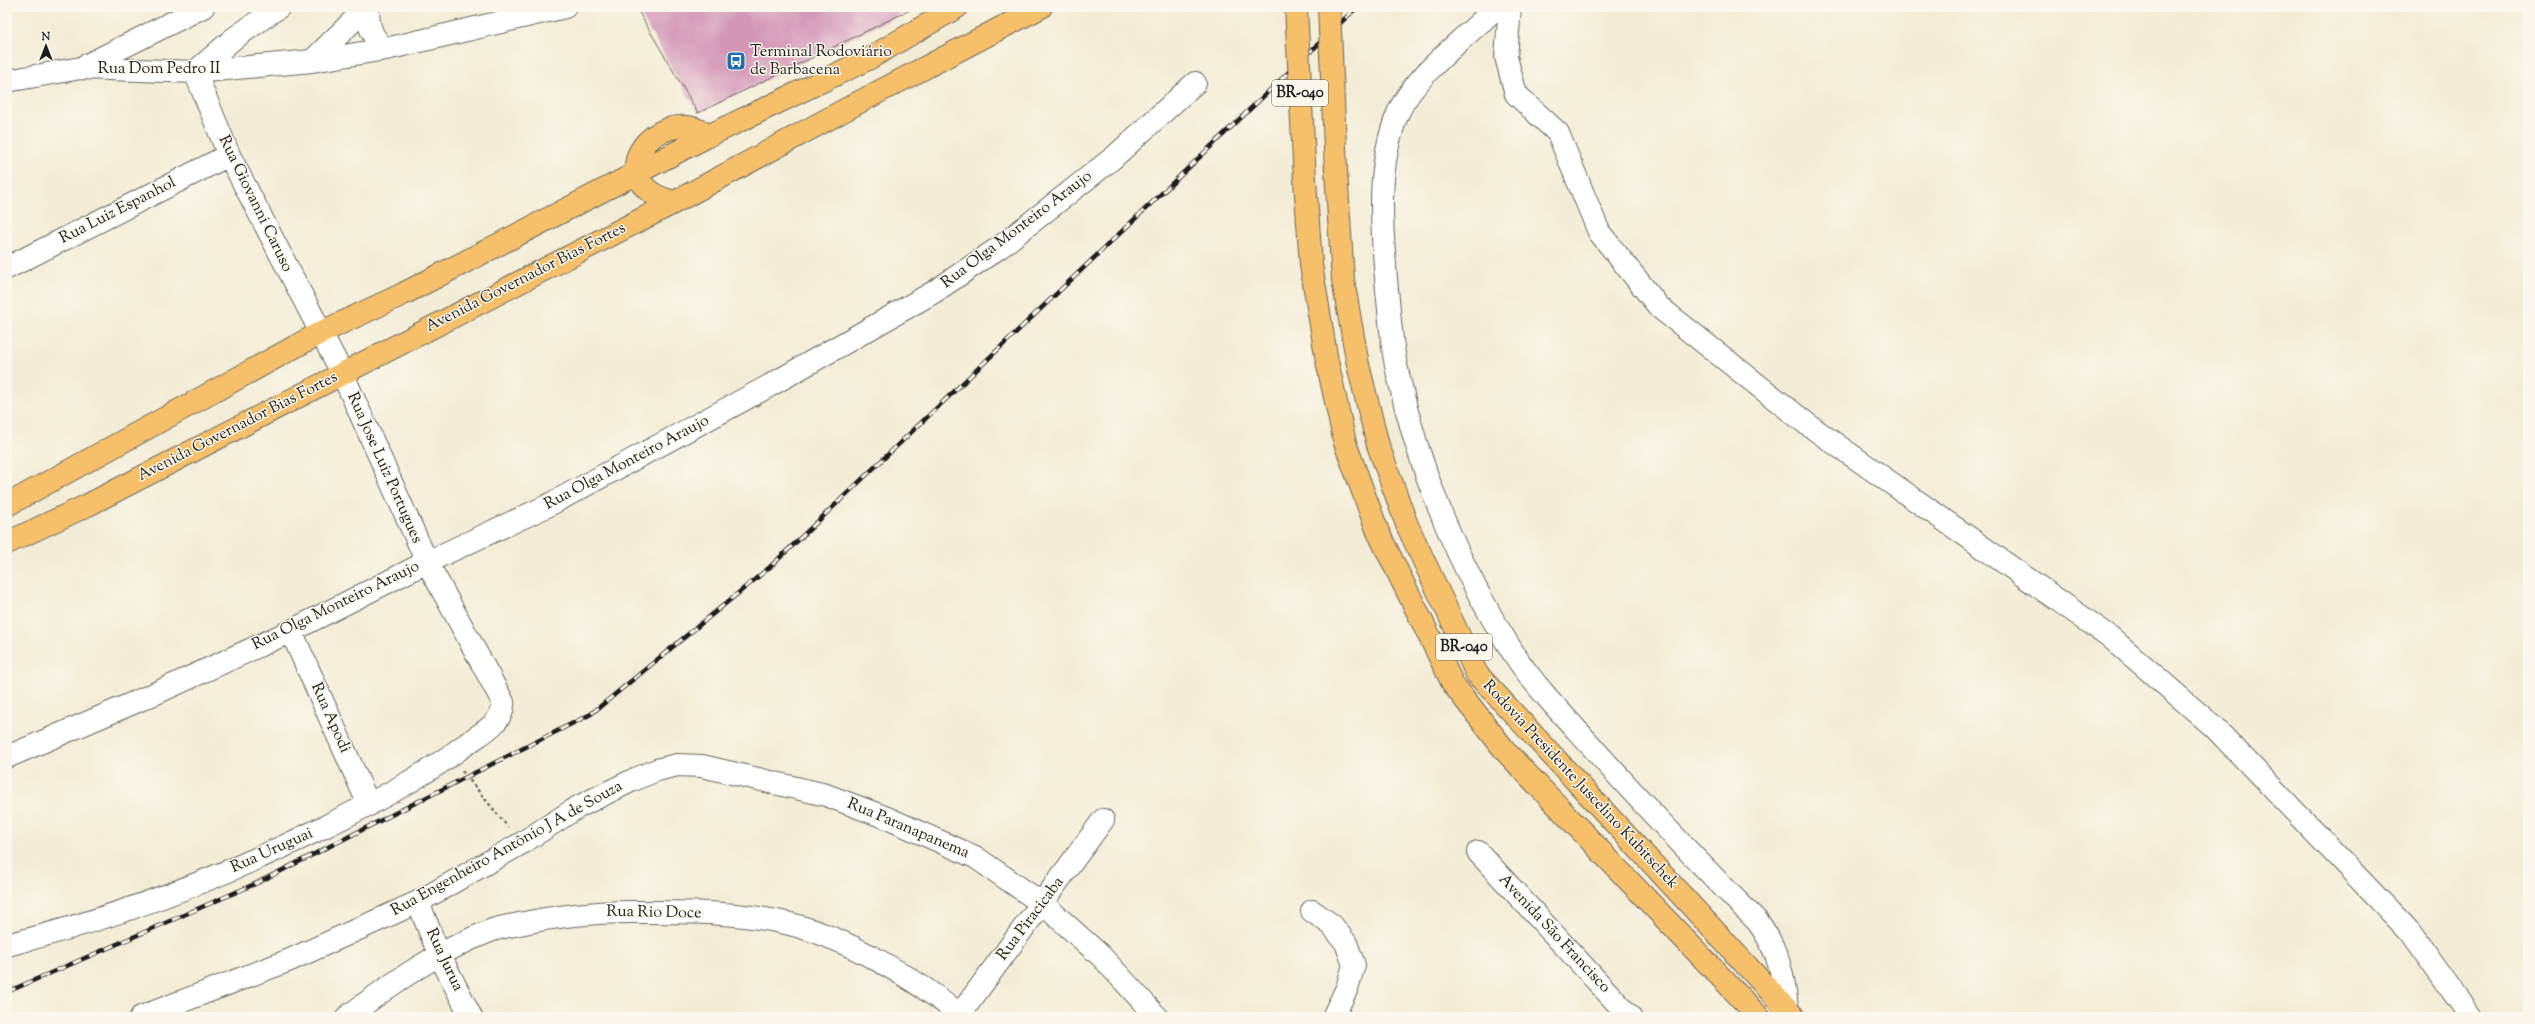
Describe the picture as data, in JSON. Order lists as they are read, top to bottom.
{
  "streets": {
    "main road": ["BR-040", "Avenida Governador Bias Fortes", "Rodovia Presidente Juscelino Kubitschek"],
    "street": [
      "Rua Dom Pedro II",
      "Rua Giovanni Caruso",
      "Rua Luiz Espanhol",
      "Rua Olga Monteiro Araujo",
      "Rua Jose Luiz Portugues",
      "Rua Apodi",
      "Rua Paranapanema",
      "Rua Engenheiro Antônio J A de Souza",
      "Rua Uruguai",
      "Rua Rio Doce",
      "Rua Piracicaba",
      "Avenida São Francisco",
      "Rua Jurua"
    ]
  },
  "crossings": [
    ["Rua Dom Pedro II", "Rua Giovanni Caruso"],
    ["Rua Giovanni Caruso", "Rua Luiz Espanhol"],
    ["Rua Giovanni Caruso", "Avenida Governador Bias Fortes"],
    ["Rua Giovanni Caruso", "Rua Jose Luiz Portugues"],
    ["Rua Olga Monteiro Araujo", "Rua Jose Luiz Portugues"],
    ["Rua Olga Monteiro Araujo", "Rua Apodi"],
    ["Avenida Governador Bias Fortes", "Rua Jose Luiz Portugues"],
    ["Rua Jose Luiz Portugues", "Rua Uruguai"],
    ["Rua Apodi", "Rua Uruguai"],
    ["Rua Paranapanema", "Rua Engenheiro Antônio J A de Souza"],
    ["Rua Paranapanema", "Rua Piracicaba"],
    ["Rua Engenheiro Antônio J A de Souza", "Rua Jurua"],
    ["Rua Rio Doce", "Rua Piracicaba"],
    ["Rua Rio Doce", "Rua Jurua"]
  ],
  "places": {
    "bus stop": ["Terminal Rodoviário de Barbacena"]
  },
  "north": "top"
}
